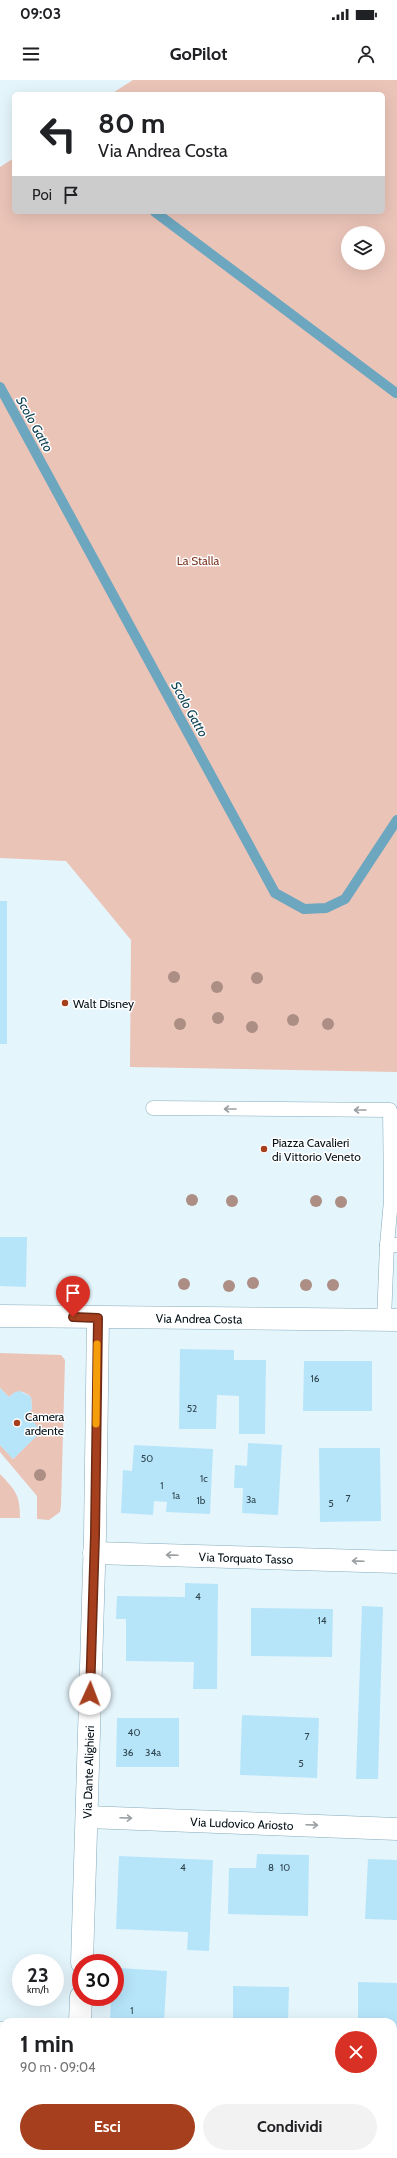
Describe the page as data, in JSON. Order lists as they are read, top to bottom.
{
  "streets": {
    "street": [
      "Via Andrea Costa",
      "Via Torquato Tasso",
      "Via Dante Alighieri",
      "Via Ludovico Ariosto"
    ]
  },
  "crossings": [
    ["Via Andrea Costa", "Via Dante Alighieri"],
    ["Via Torquato Tasso", "Via Dante Alighieri"],
    ["Via Dante Alighieri", "Via Ludovico Ariosto"]
  ],
  "one_way": ["Via Torquato Tasso", "Via Ludovico Ariosto"],
  "water": ["Scolo Gatto"],
  "parks": ["La Stalla"],
  "places": ["Walt Disney", "Piazza Cavalieri di Vittorio Veneto", "Camera ardente"],
  "house_numbers": [
    "16",
    "52",
    "50",
    "1c",
    "1",
    "1a",
    "7",
    "3a",
    "1b",
    "5",
    "4",
    "14",
    "40",
    "7",
    "36",
    "34a",
    "5",
    "4",
    "8",
    "10",
    "1"
  ],
  "page": {
    "status": "09:03",
    "header": "GoPilot",
    "turn": ["80 m", "Via Andrea Costa"],
    "then": "Poi",
    "speed": "23 km/h",
    "limit": "30",
    "heading": ["1 min", "90 m · 09:04"],
    "buttons": ["Esci", "Condividi"]
  }
}
